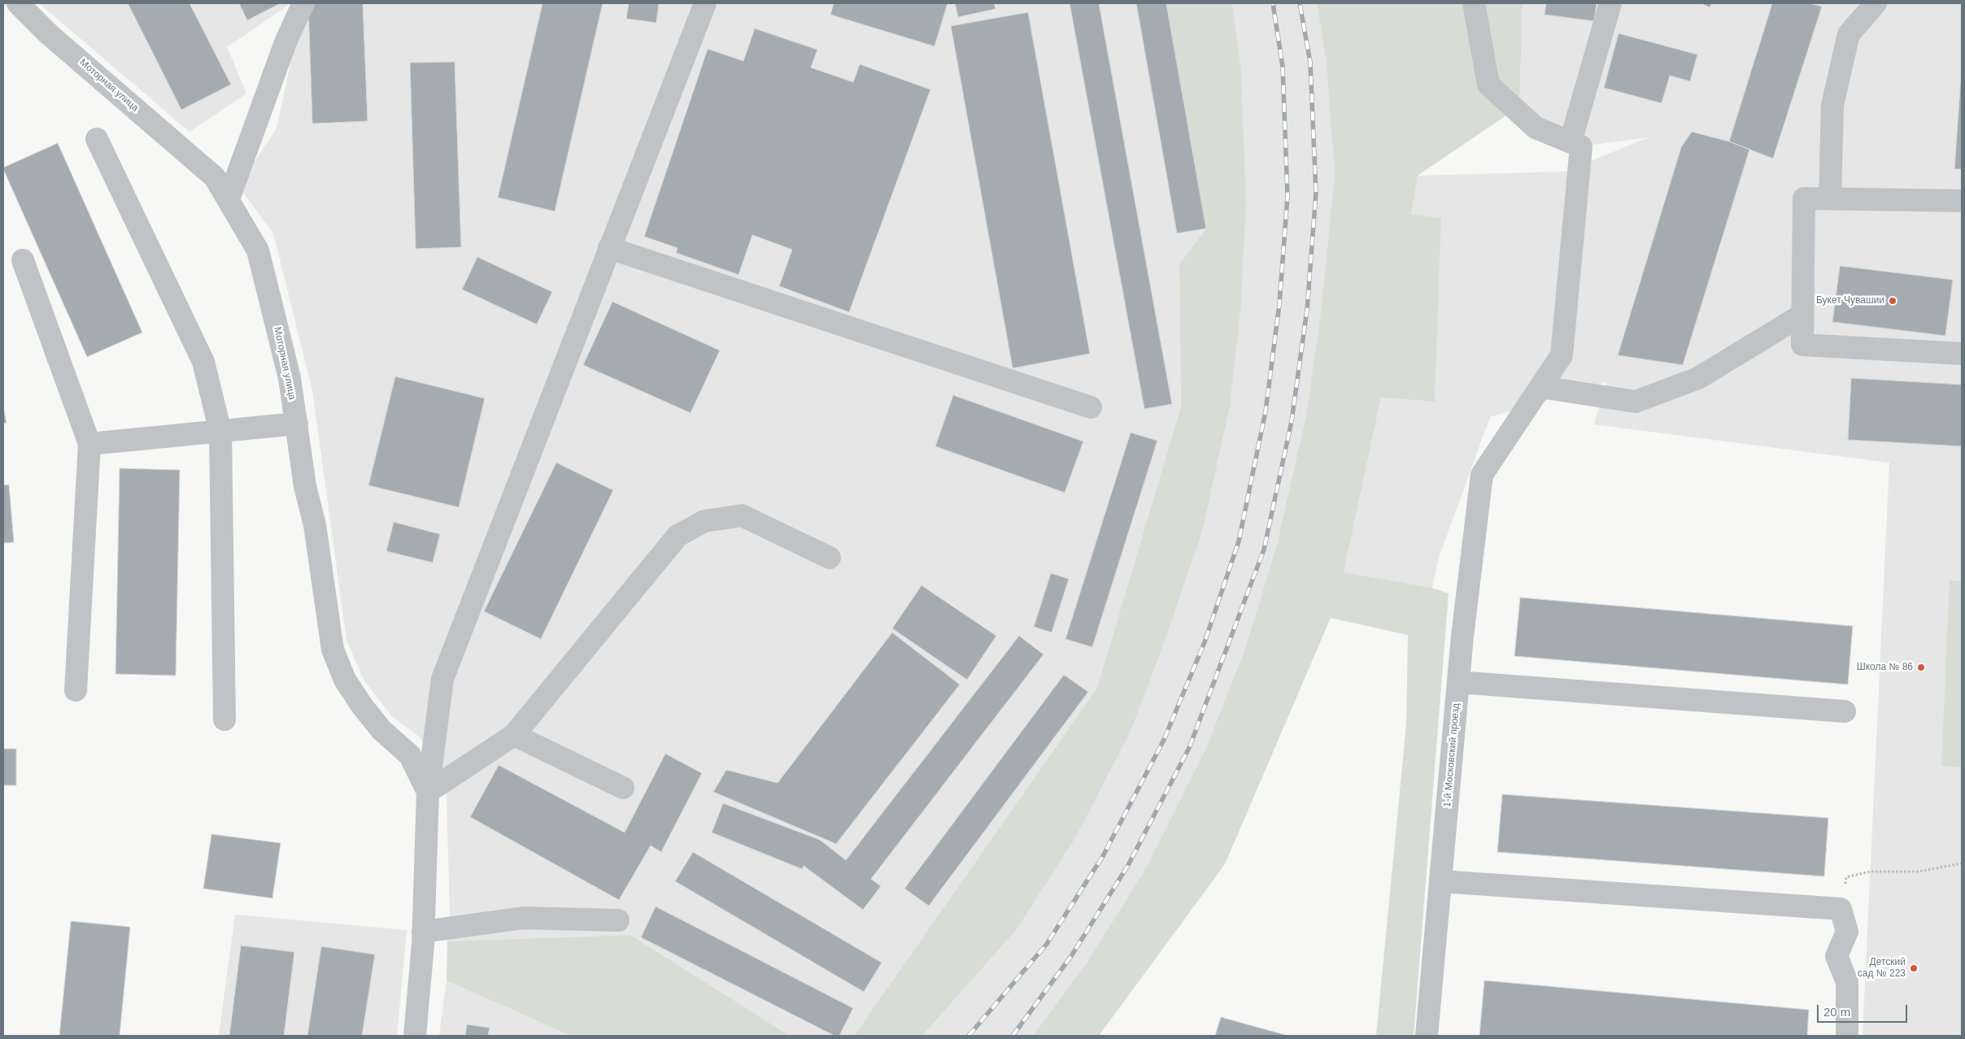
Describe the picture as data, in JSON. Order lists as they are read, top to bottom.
{
  "streets": {
    "street": ["Моторная улица", "1-й Московский проезд"]
  },
  "places": ["Букет Чувашии", "Школа № 86", "Детский сад № 223"],
  "scale_bar": "20 m"
}
